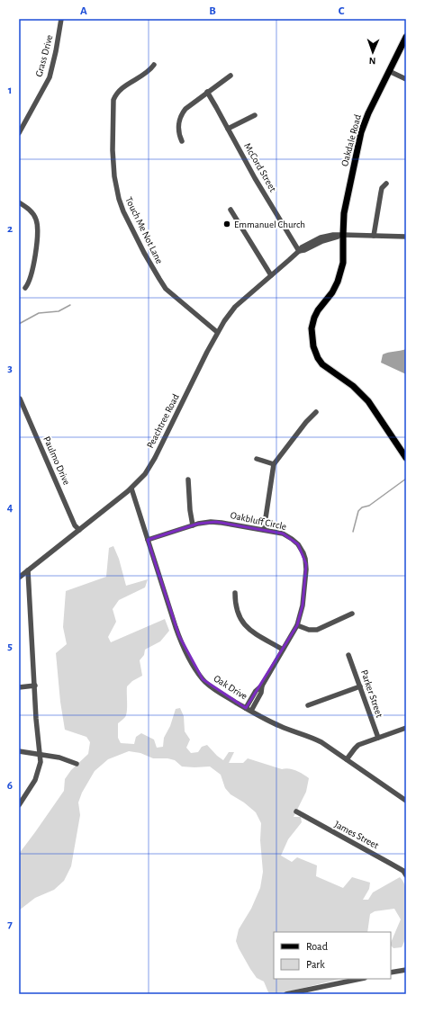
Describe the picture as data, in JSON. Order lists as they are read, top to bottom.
{
  "streets": {
    "main road": ["Oakdale Road"],
    "street": [
      "Grass Drive",
      "McCord Street",
      "Touch Me Not Lane",
      "Peachtree Road",
      "Paulmo Drive",
      "Oakbluff Circle",
      "Oak Drive",
      "Parker Street",
      "James Street"
    ]
  },
  "crossings": [
    ["Oakdale Road", "Peachtree Road"],
    ["McCord Street", "Peachtree Road"],
    ["Touch Me Not Lane", "Peachtree Road"],
    ["Peachtree Road", "Paulmo Drive"],
    ["Peachtree Road", "Oak Drive"],
    ["Oakbluff Circle", "Oak Drive"]
  ],
  "places": ["Emmanuel Church"],
  "legend": ["Road", "Park"],
  "north": "bottom",
  "grid": {
    "columns": ["A", "B", "C"],
    "rows": [
      "1",
      "2",
      "3",
      "4",
      "5",
      "6",
      "7"
    ]
  }
}
